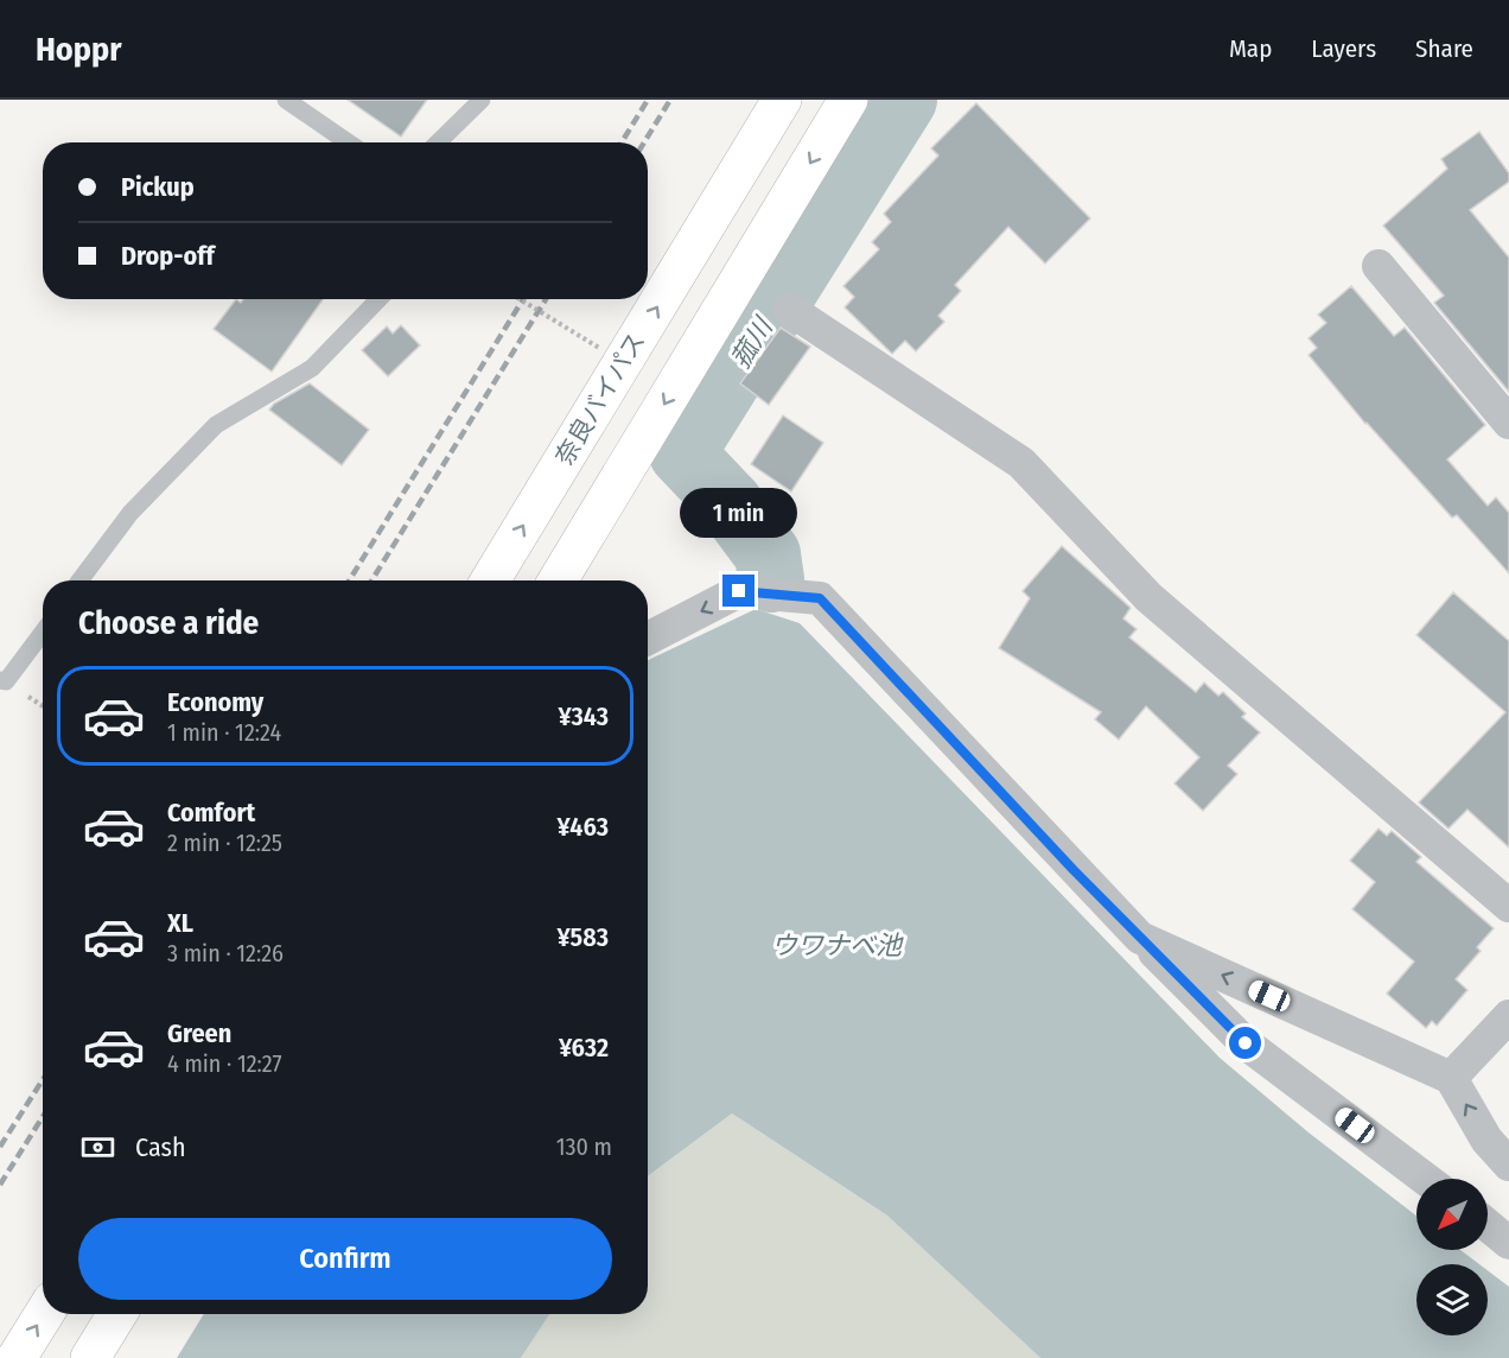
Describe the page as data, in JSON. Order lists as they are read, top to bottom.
{
  "streets": {
    "highway": ["奈良バイパス"]
  },
  "water": ["菰川", "ウワナベ池"],
  "north": "bottom left",
  "page": {
    "header": "Hoppr",
    "nav": ["Map", "Layers", "Share"],
    "banner": ["Pickup", "Drop-off"],
    "bubble": "1 min",
    "heading": "Choose a ride",
    "list": [
      {
        "name": "Economy",
        "note": "1 min · 12:24",
        "value": "¥343"
      },
      {
        "name": "Comfort",
        "note": "2 min · 12:25",
        "value": "¥463"
      },
      {
        "name": "XL",
        "note": "3 min · 12:26",
        "value": "¥583"
      },
      {
        "name": "Green",
        "note": "4 min · 12:27",
        "value": "¥632"
      }
    ],
    "pay": ["Cash", "130 m"],
    "buttons": "Confirm"
  }
}
